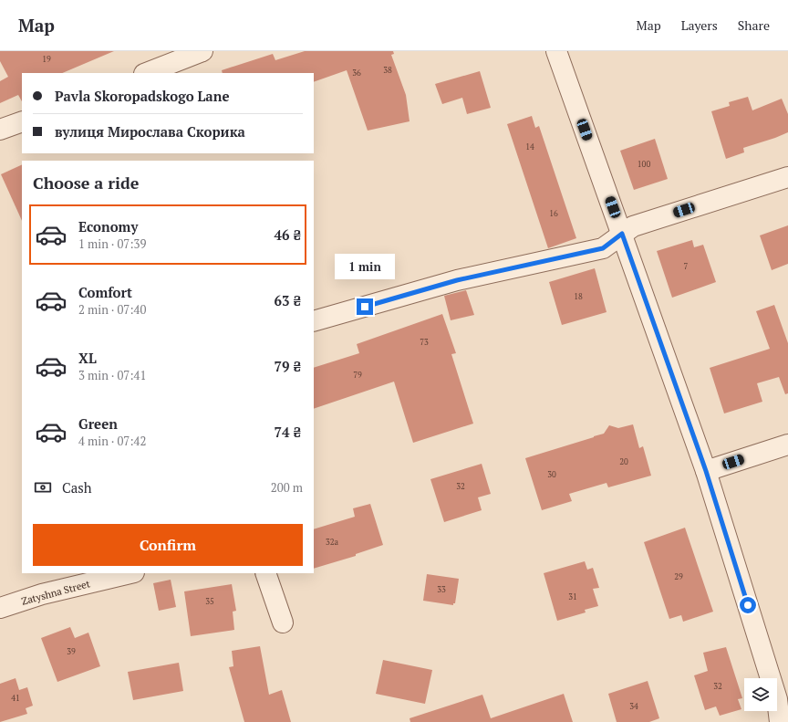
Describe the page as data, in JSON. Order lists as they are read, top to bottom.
{
  "streets": {
    "street": ["Zatyshna Street"]
  },
  "house_numbers": [
    "19",
    "38",
    "36",
    "14",
    "100",
    "16",
    "7",
    "18",
    "73",
    "79",
    "20",
    "30",
    "32",
    "32а",
    "29",
    "33",
    "31",
    "35",
    "39",
    "32",
    "41",
    "34"
  ],
  "page": {
    "header": "Map",
    "nav": ["Map", "Layers", "Share"],
    "banner": ["Pavla Skoropadskogo Lane", "вулиця Мирослава Скорика"],
    "heading": "Choose a ride",
    "list": [
      {
        "name": "Economy",
        "note": "1 min · 07:39",
        "value": "46 ₴"
      },
      {
        "name": "Comfort",
        "note": "2 min · 07:40",
        "value": "63 ₴"
      },
      {
        "name": "XL",
        "note": "3 min · 07:41",
        "value": "79 ₴"
      },
      {
        "name": "Green",
        "note": "4 min · 07:42",
        "value": "74 ₴"
      }
    ],
    "bubble": "1 min",
    "pay": ["Cash", "200 m"],
    "buttons": "Confirm"
  }
}
